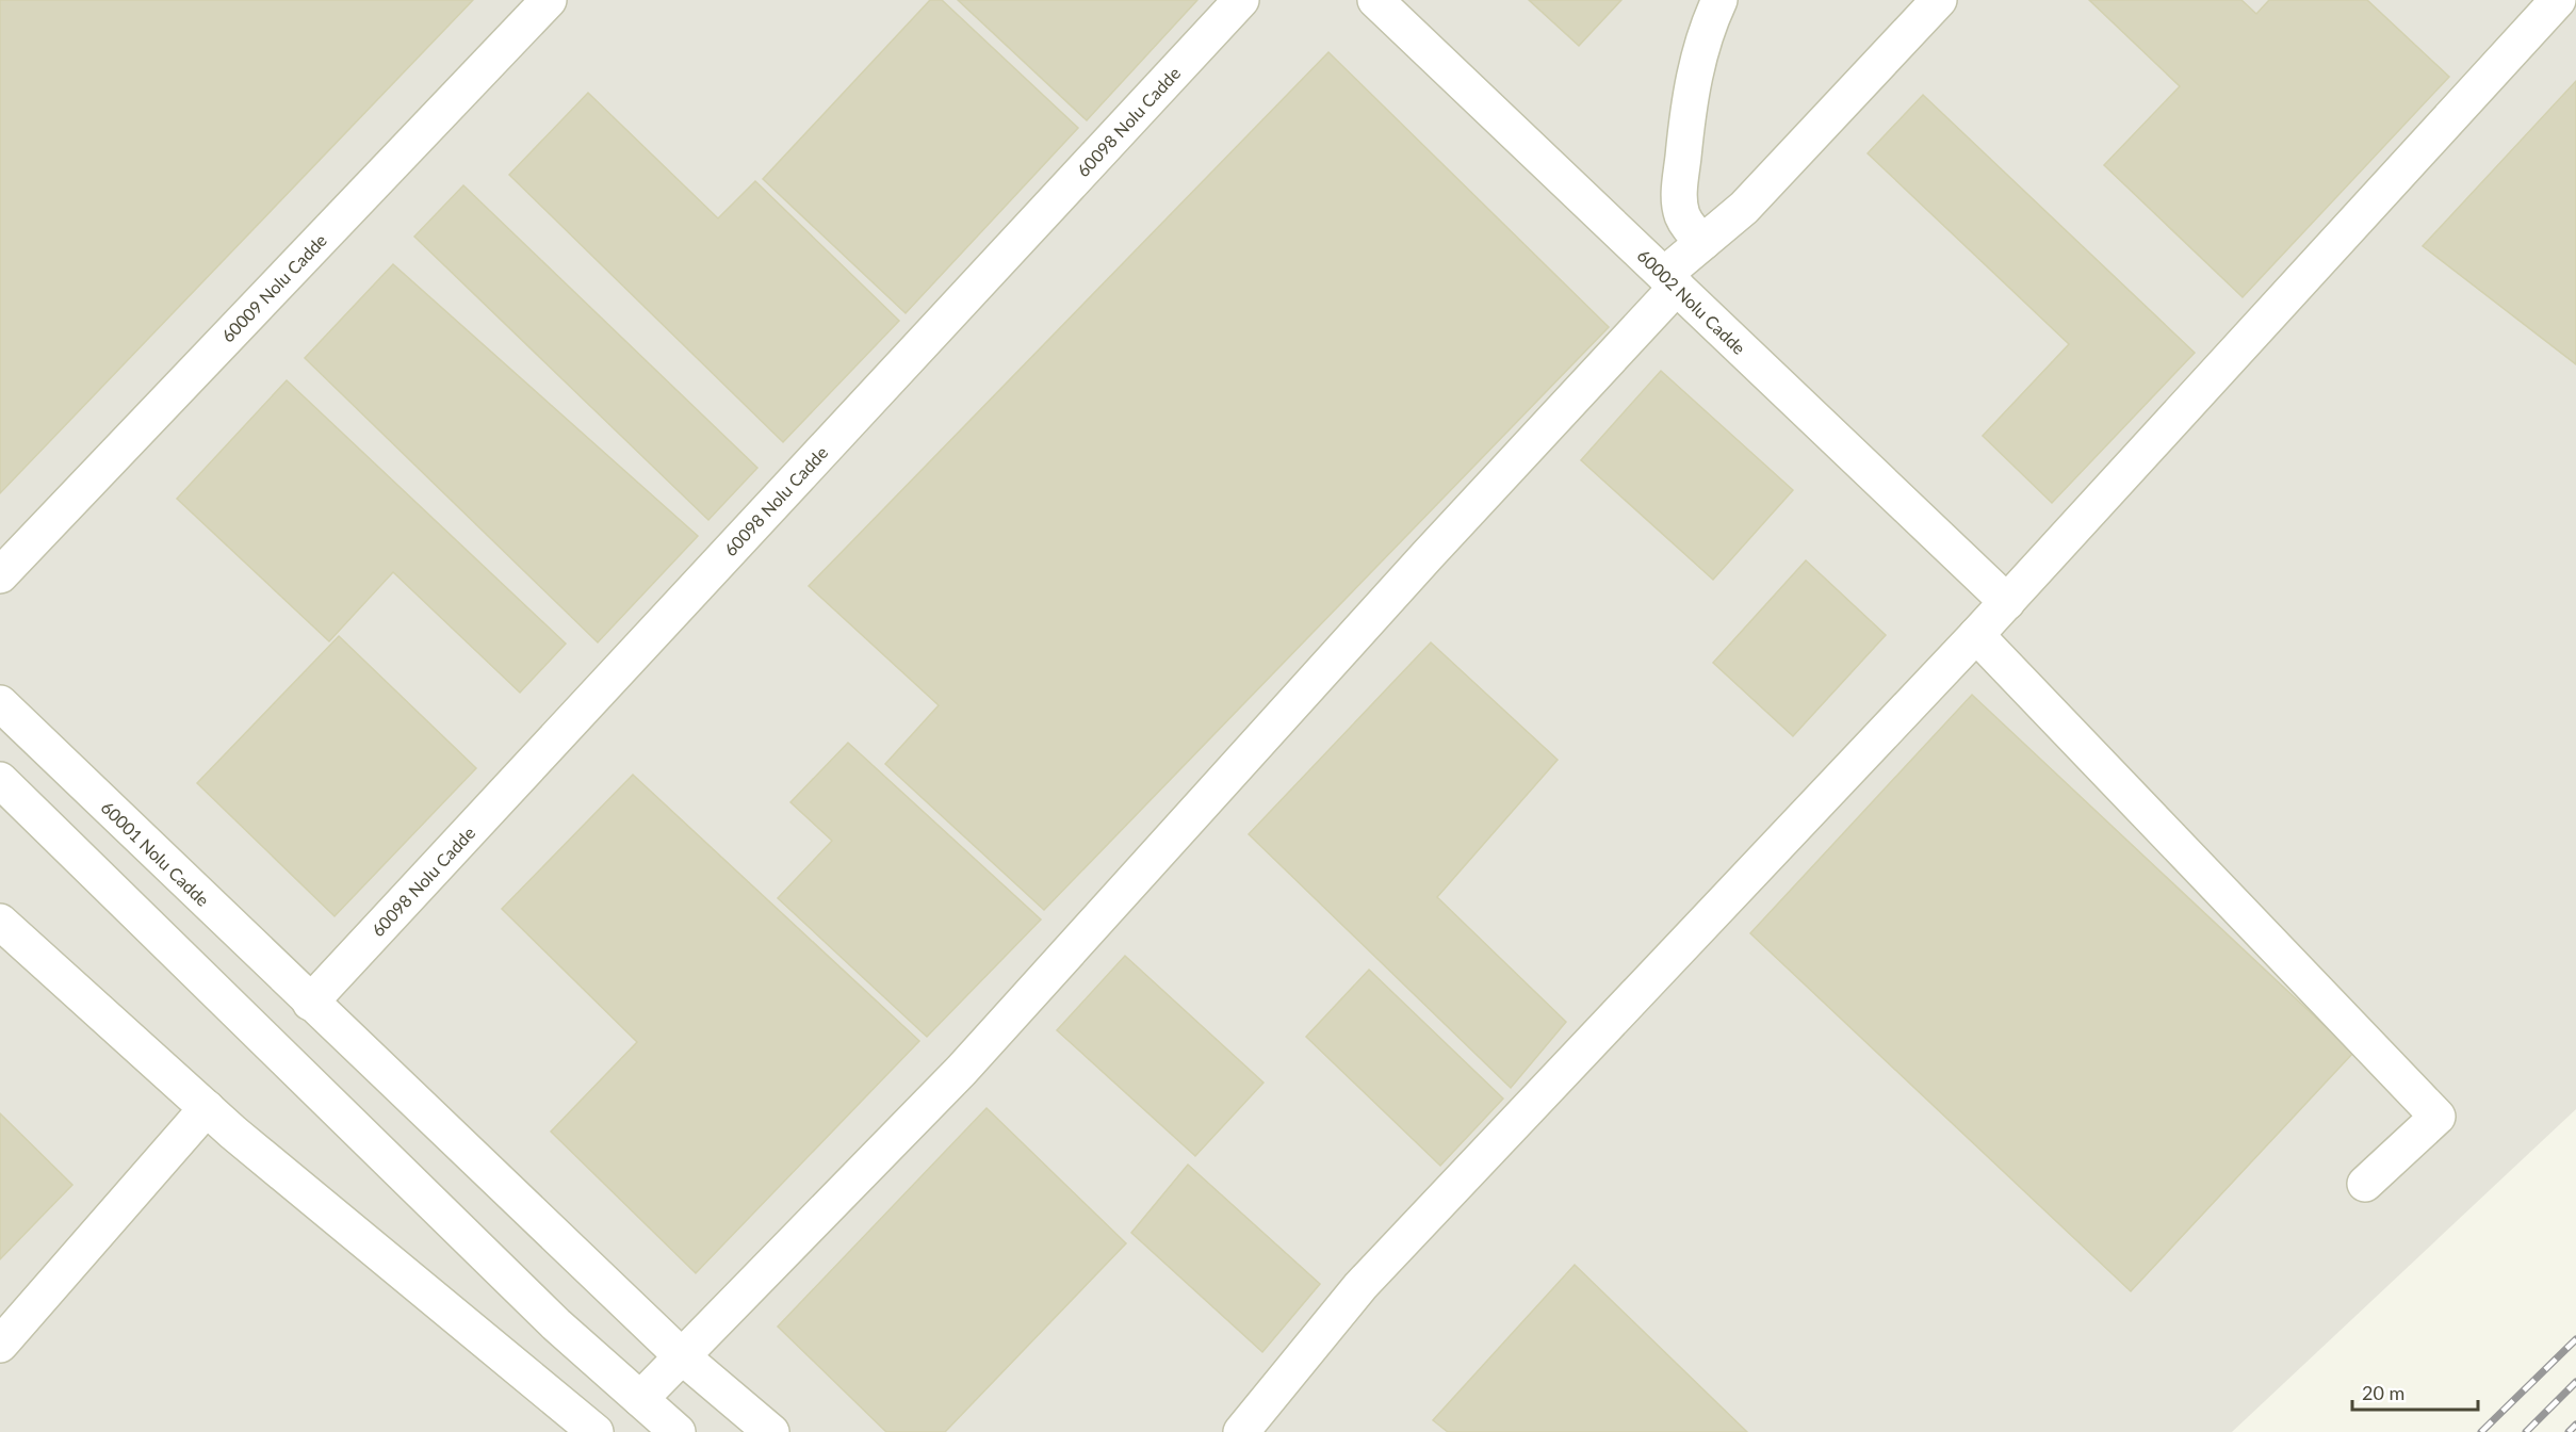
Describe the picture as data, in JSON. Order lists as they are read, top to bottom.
{
  "streets": {
    "street": [
      "60098 Nolu Cadde",
      "60009 Nolu Cadde",
      "60002 Nolu Cadde",
      "60001 Nolu Cadde"
    ]
  },
  "crossings": [
    ["60098 Nolu Cadde", "60001 Nolu Cadde"]
  ],
  "scale_bar": "20 m"
}
